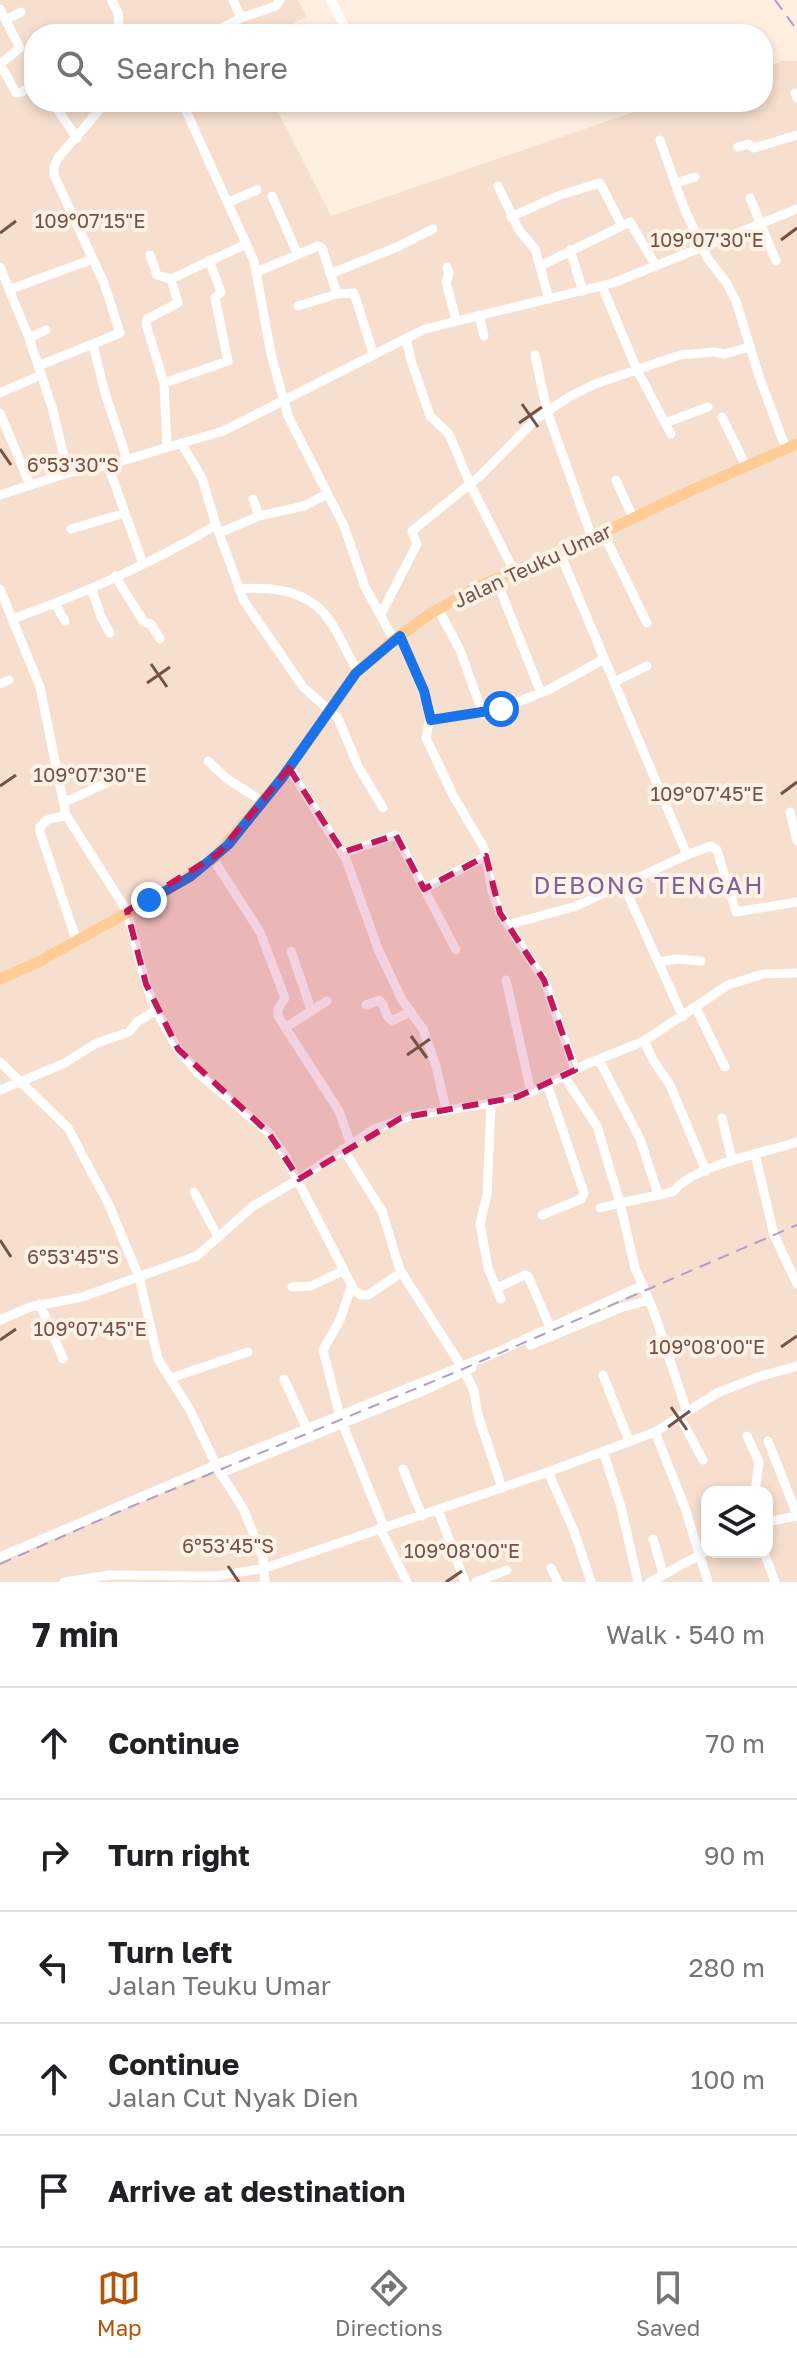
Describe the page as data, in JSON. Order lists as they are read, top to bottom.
{
  "streets": {
    "main road": ["Jalan Teuku Umar"]
  },
  "districts": ["DEBONG TENGAH"],
  "page": {
    "search": "Search here",
    "heading": ["7 min", "Walk · 540 m"],
    "list": [
      ["Continue", "70 m"],
      ["Turn right", "90 m"],
      ["Turn left", "Jalan Teuku Umar", "280 m"],
      ["Continue", "Jalan Cut Nyak Dien", "100 m"],
      "Arrive at destination"
    ],
    "nav": ["Map", "Directions", "Saved"]
  },
  "coordinates": [
    "109°07'15\"E",
    "109°07'30\"E",
    "6°53'30\"S",
    "109°07'45\"E",
    "6°53'45\"S",
    "109°08'00\"E"
  ]
}
